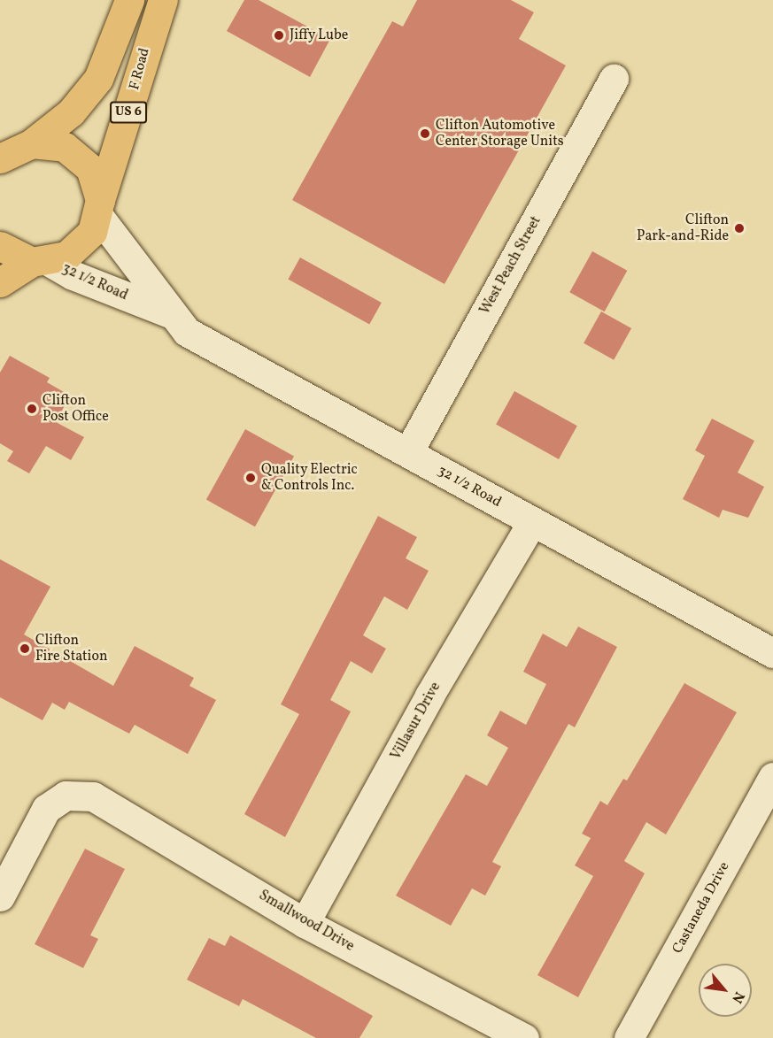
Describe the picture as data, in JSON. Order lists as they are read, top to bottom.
{
  "streets": {
    "main road": ["F Road", "US 6"],
    "street": [
      "West Peach Street",
      "32 1/2 Road",
      "Villasur Drive",
      "Castaneda Drive",
      "Smallwood Drive"
    ]
  },
  "crossings": [
    ["F Road", "US 6"],
    ["F Road", "32 1/2 Road"],
    ["US 6", "32 1/2 Road"],
    ["West Peach Street", "32 1/2 Road"],
    ["32 1/2 Road", "Villasur Drive"],
    ["Villasur Drive", "Smallwood Drive"]
  ],
  "places": [
    "Jiffy Lube",
    "Clifton Automotive Center Storage Units",
    "Clifton Park-and-Ride",
    "Clifton Post Office",
    "Quality Electric & Controls Inc.",
    "Clifton Fire Station"
  ],
  "north": "bottom right"
}
